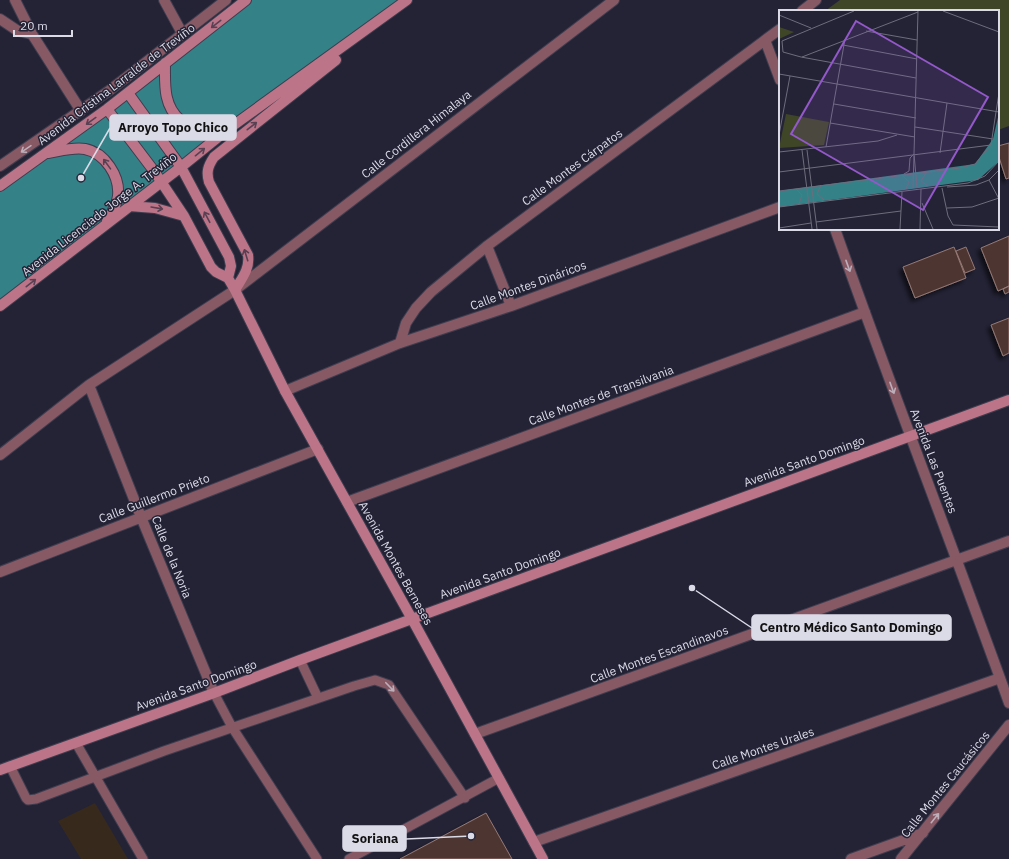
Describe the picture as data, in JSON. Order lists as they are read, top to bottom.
{
  "streets": {
    "main road": [
      "Avenida Cristina Larralde de Treviño",
      "Avenida Licenciado Jorge A. Treviño",
      "Avenida Santo Domingo",
      "Avenida Montes Berneses"
    ],
    "street": [
      "Calle Cordillera Himalaya",
      "Calle Montes Cárpatos",
      "Calle Montes Dináricos",
      "Calle Montes de Transilvania",
      "Avenida Las Puentes",
      "Calle Guillermo Prieto",
      "Calle de la Noria",
      "Calle Montes Escandinavos",
      "Calle Montes Urales",
      "Calle Montes Caucásicos"
    ]
  },
  "crossings": [
    ["Avenida Cristina Larralde de Treviño", "Avenida Montes Berneses"],
    ["Calle Cordillera Himalaya", "Calle de la Noria"],
    ["Calle Cordillera Himalaya", "Avenida Montes Berneses"],
    ["Calle Montes Cárpatos", "Calle Montes Dináricos"],
    ["Avenida Licenciado Jorge A. Treviño", "Avenida Montes Berneses"],
    ["Calle Montes Dináricos", "Avenida Montes Berneses"],
    ["Calle Montes de Transilvania", "Avenida Las Puentes"],
    ["Calle Montes de Transilvania", "Avenida Montes Berneses"],
    ["Avenida Santo Domingo", "Avenida Las Puentes"],
    ["Avenida Santo Domingo", "Calle de la Noria"],
    ["Avenida Santo Domingo", "Avenida Montes Berneses"],
    ["Avenida Las Puentes", "Calle Montes Escandinavos"],
    ["Avenida Las Puentes", "Calle Montes Urales"],
    ["Calle Guillermo Prieto", "Calle de la Noria"],
    ["Calle Guillermo Prieto", "Avenida Montes Berneses"],
    ["Avenida Montes Berneses", "Calle Montes Escandinavos"],
    ["Avenida Montes Berneses", "Calle Montes Urales"]
  ],
  "one_way": [
    "Avenida Cristina Larralde de Treviño",
    "Avenida Licenciado Jorge A. Treviño",
    "Avenida Las Puentes",
    "Calle Montes Caucásicos"
  ],
  "places": ["Arroyo Topo Chico", "Centro Médico Santo Domingo", "Soriana"],
  "scale_bar": "20 m"
}
